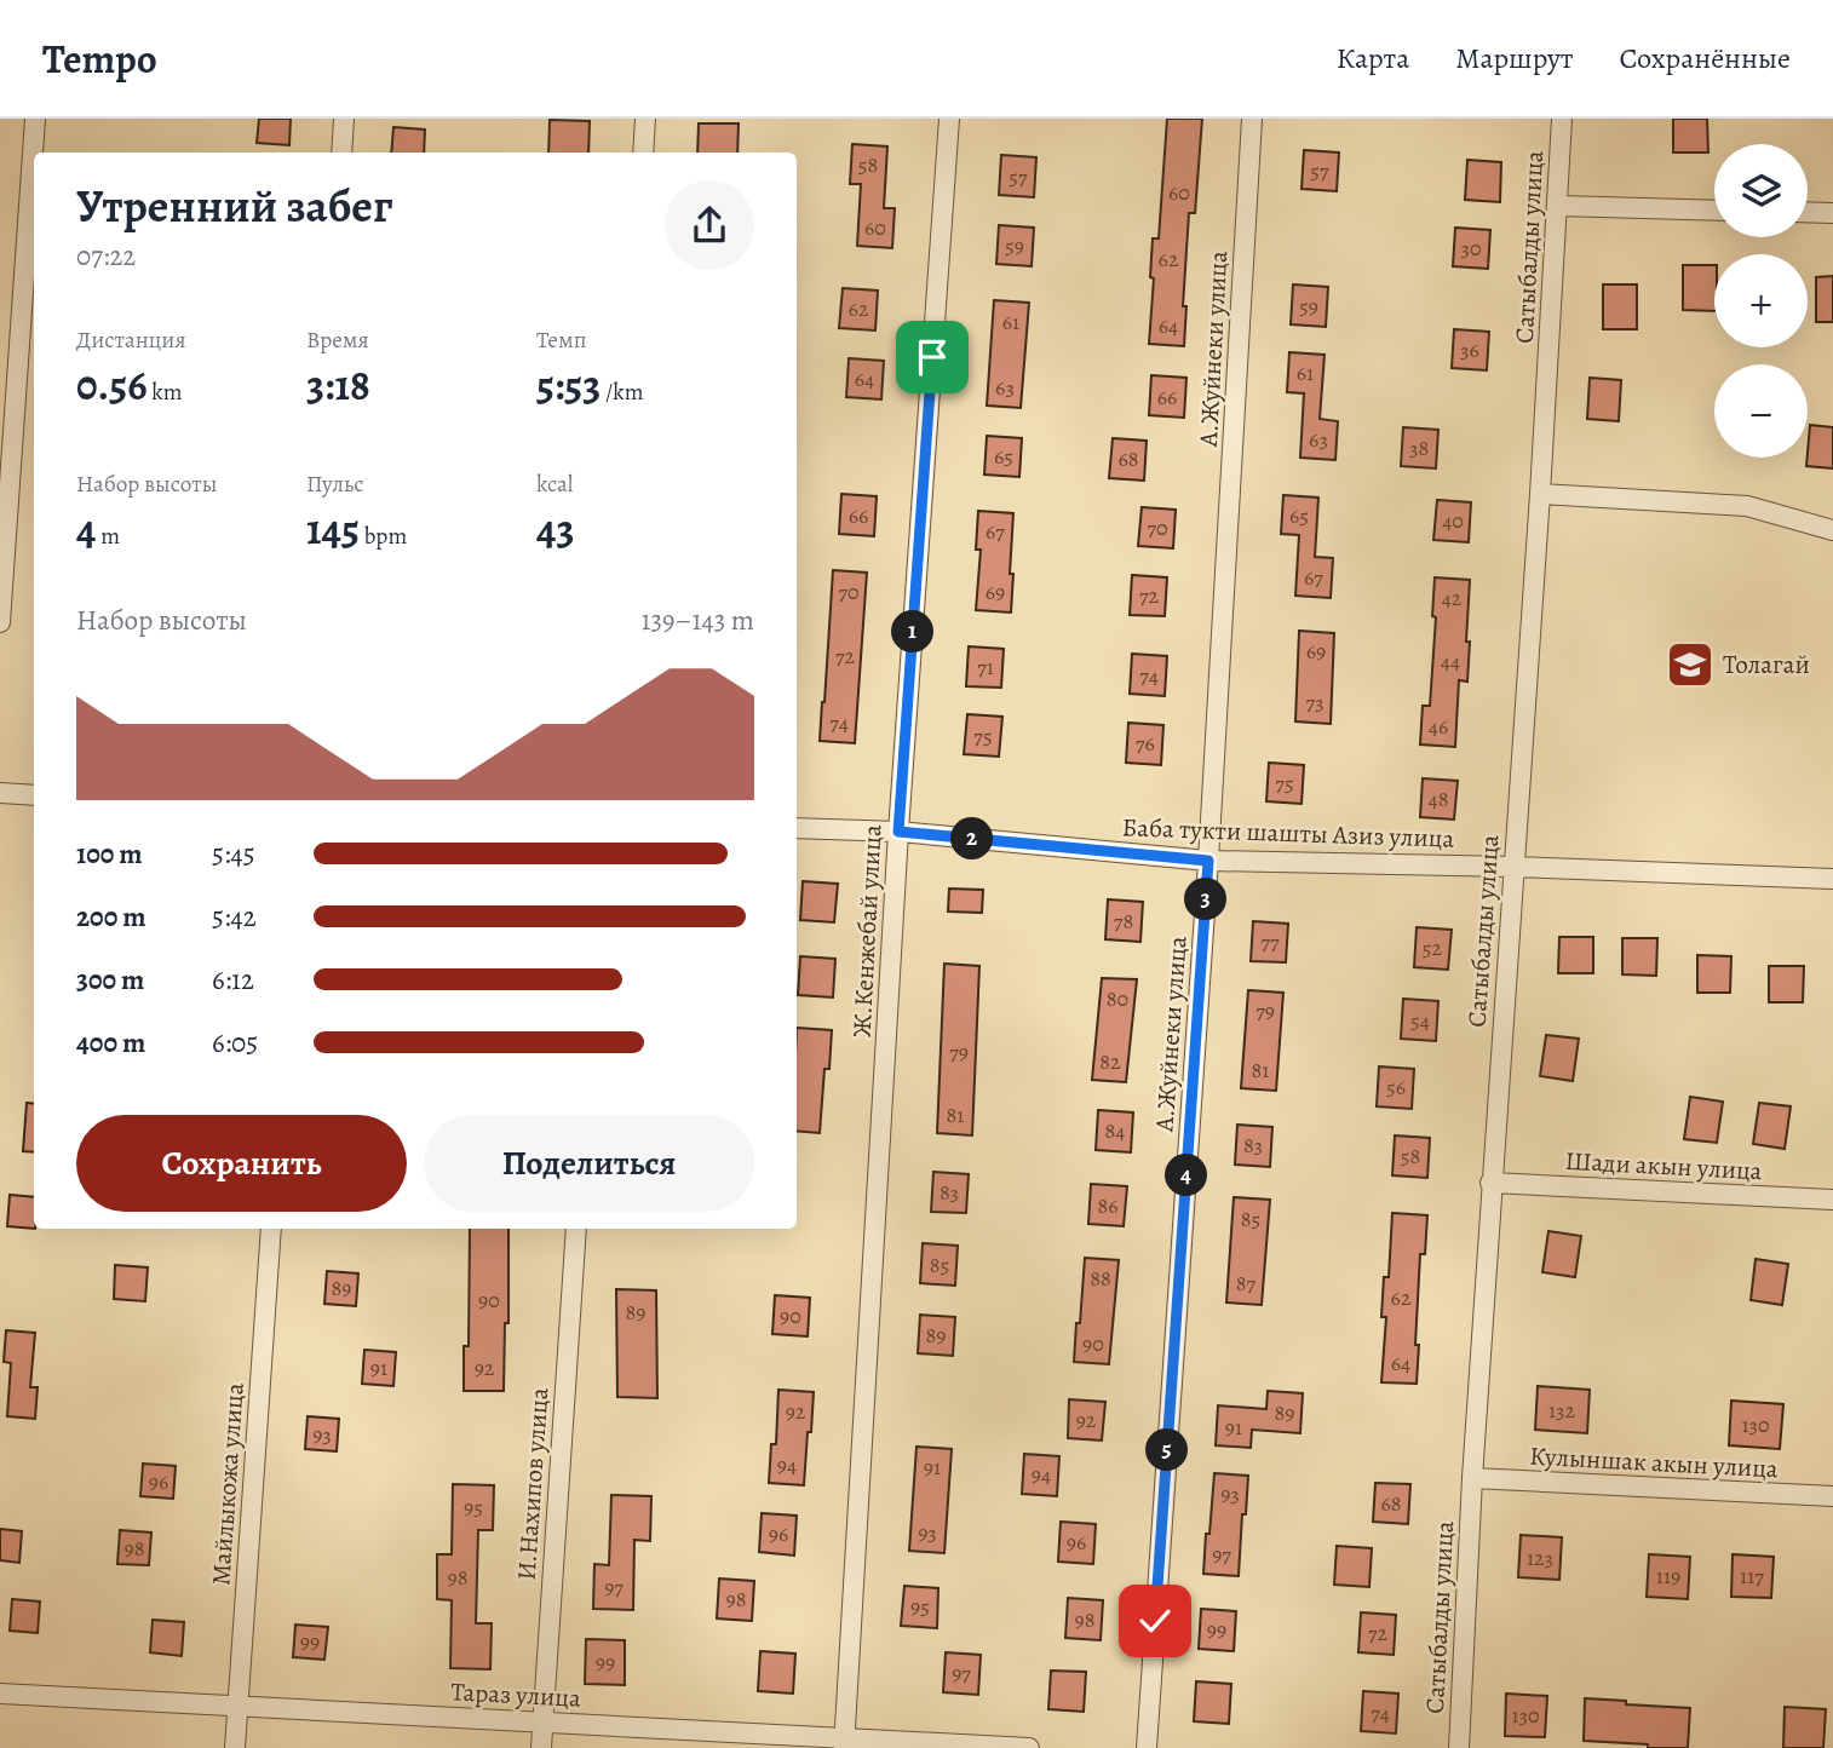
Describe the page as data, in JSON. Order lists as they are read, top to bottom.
{
  "streets": {
    "street": [
      "Сатыбалды улица",
      "А.Жуйнеки улица",
      "Баба тукти шашты Азиз улица",
      "Ж.Кенжебай улица",
      "Шади акын улица",
      "Кулыншак акын улица",
      "Майлыкожа улица",
      "И.Нахипов улица",
      "Тараз улица"
    ]
  },
  "crossings": [
    ["Сатыбалды улица", "Баба тукти шашты Азиз улица"],
    ["Сатыбалды улица", "Шади акын улица"],
    ["Сатыбалды улица", "Кулыншак акын улица"],
    ["А.Жуйнеки улица", "Баба тукти шашты Азиз улица"],
    ["Баба тукти шашты Азиз улица", "Ж.Кенжебай улица"],
    ["Ж.Кенжебай улица", "Тараз улица"],
    ["Майлыкожа улица", "Тараз улица"],
    ["И.Нахипов улица", "Тараз улица"]
  ],
  "places": {
    "school or university": ["Толагай"]
  },
  "house_numbers": [
    "58",
    "57",
    "57",
    "60",
    "60",
    "59",
    "30",
    "62",
    "59",
    "62",
    "61",
    "64",
    "36",
    "61",
    "64",
    "63",
    "66",
    "63",
    "38",
    "65",
    "68",
    "66",
    "65",
    "40",
    "70",
    "67",
    "67",
    "70",
    "69",
    "72",
    "42",
    "69",
    "72",
    "44",
    "71",
    "74",
    "73",
    "74",
    "46",
    "75",
    "76",
    "75",
    "48",
    "78",
    "77",
    "52",
    "80",
    "79",
    "54",
    "79",
    "82",
    "81",
    "56",
    "81",
    "84",
    "83",
    "58",
    "83",
    "86",
    "85",
    "85",
    "88",
    "87",
    "89",
    "62",
    "90",
    "89",
    "90",
    "89",
    "90",
    "64",
    "91",
    "92",
    "132",
    "92",
    "89",
    "92",
    "130",
    "91",
    "93",
    "94",
    "91",
    "94",
    "96",
    "93",
    "68",
    "95",
    "93",
    "96",
    "96",
    "98",
    "97",
    "123",
    "119",
    "117",
    "98",
    "97",
    "98",
    "95",
    "98",
    "99",
    "72",
    "99",
    "99",
    "97",
    "74",
    "130"
  ],
  "page": {
    "header": "Tempo",
    "nav": ["Карта", "Маршрут", "Сохранённые"],
    "map_buttons": ["+", "−"],
    "heading": ["Утренний забег", "07:22"],
    "stats": [
      ["Дистанция", "0.56 km"],
      ["Время", "3:18"],
      ["Темп", "5:53 /km"],
      ["Набор высоты", "4 m"],
      ["Пульс", "145 bpm"],
      ["kcal", "43"]
    ],
    "chart": ["Набор высоты", "139–143 m"],
    "pins": [
      "1",
      "2",
      "3",
      "4",
      "5"
    ],
    "list": [
      {
        "name": "100 m",
        "note": "5:45"
      },
      {
        "name": "200 m",
        "note": "5:42"
      },
      {
        "name": "300 m",
        "note": "6:12"
      },
      {
        "name": "400 m",
        "note": "6:05"
      }
    ],
    "buttons": ["Сохранить", "Поделиться"]
  }
}
